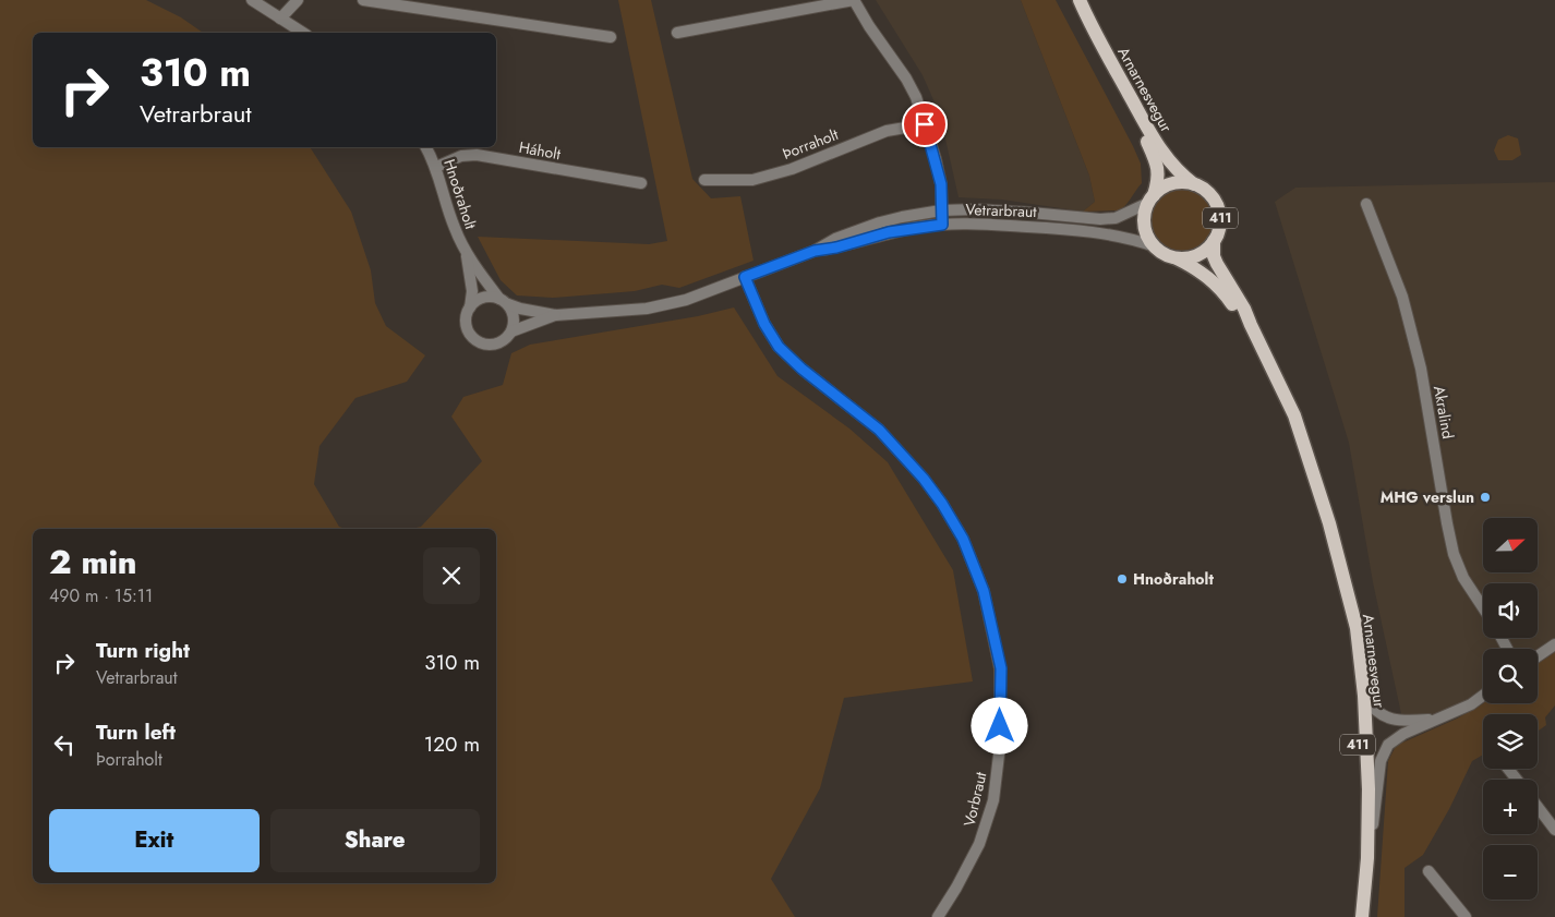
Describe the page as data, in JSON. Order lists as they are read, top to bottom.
{
  "streets": {
    "main road": ["Arnarnesvegur", "411"],
    "street": [
      "Þorraholt",
      "Háholt",
      "Hnoðraholt",
      "Vetrarbraut",
      "Akralind",
      "Vorbraut"
    ]
  },
  "crossings": [
    ["Arnarnesvegur", "Vetrarbraut"],
    ["Arnarnesvegur", "411"],
    ["Háholt", "Hnoðraholt"],
    ["Hnoðraholt", "Vetrarbraut"],
    ["Vetrarbraut", "411"],
    ["Vetrarbraut", "Vorbraut"]
  ],
  "places": ["MHG verslun", "Hnoðraholt"],
  "north": "right",
  "page": {
    "turn": ["310 m", "Vetrarbraut"],
    "map_buttons": ["+", "−"],
    "heading": ["2 min", "490 m · 15:11"],
    "list": [
      {
        "name": "Turn right",
        "note": "Vetrarbraut",
        "value": "310 m"
      },
      {
        "name": "Turn left",
        "note": "Þorraholt",
        "value": "120 m"
      }
    ],
    "buttons": ["Exit", "Share"]
  }
}
